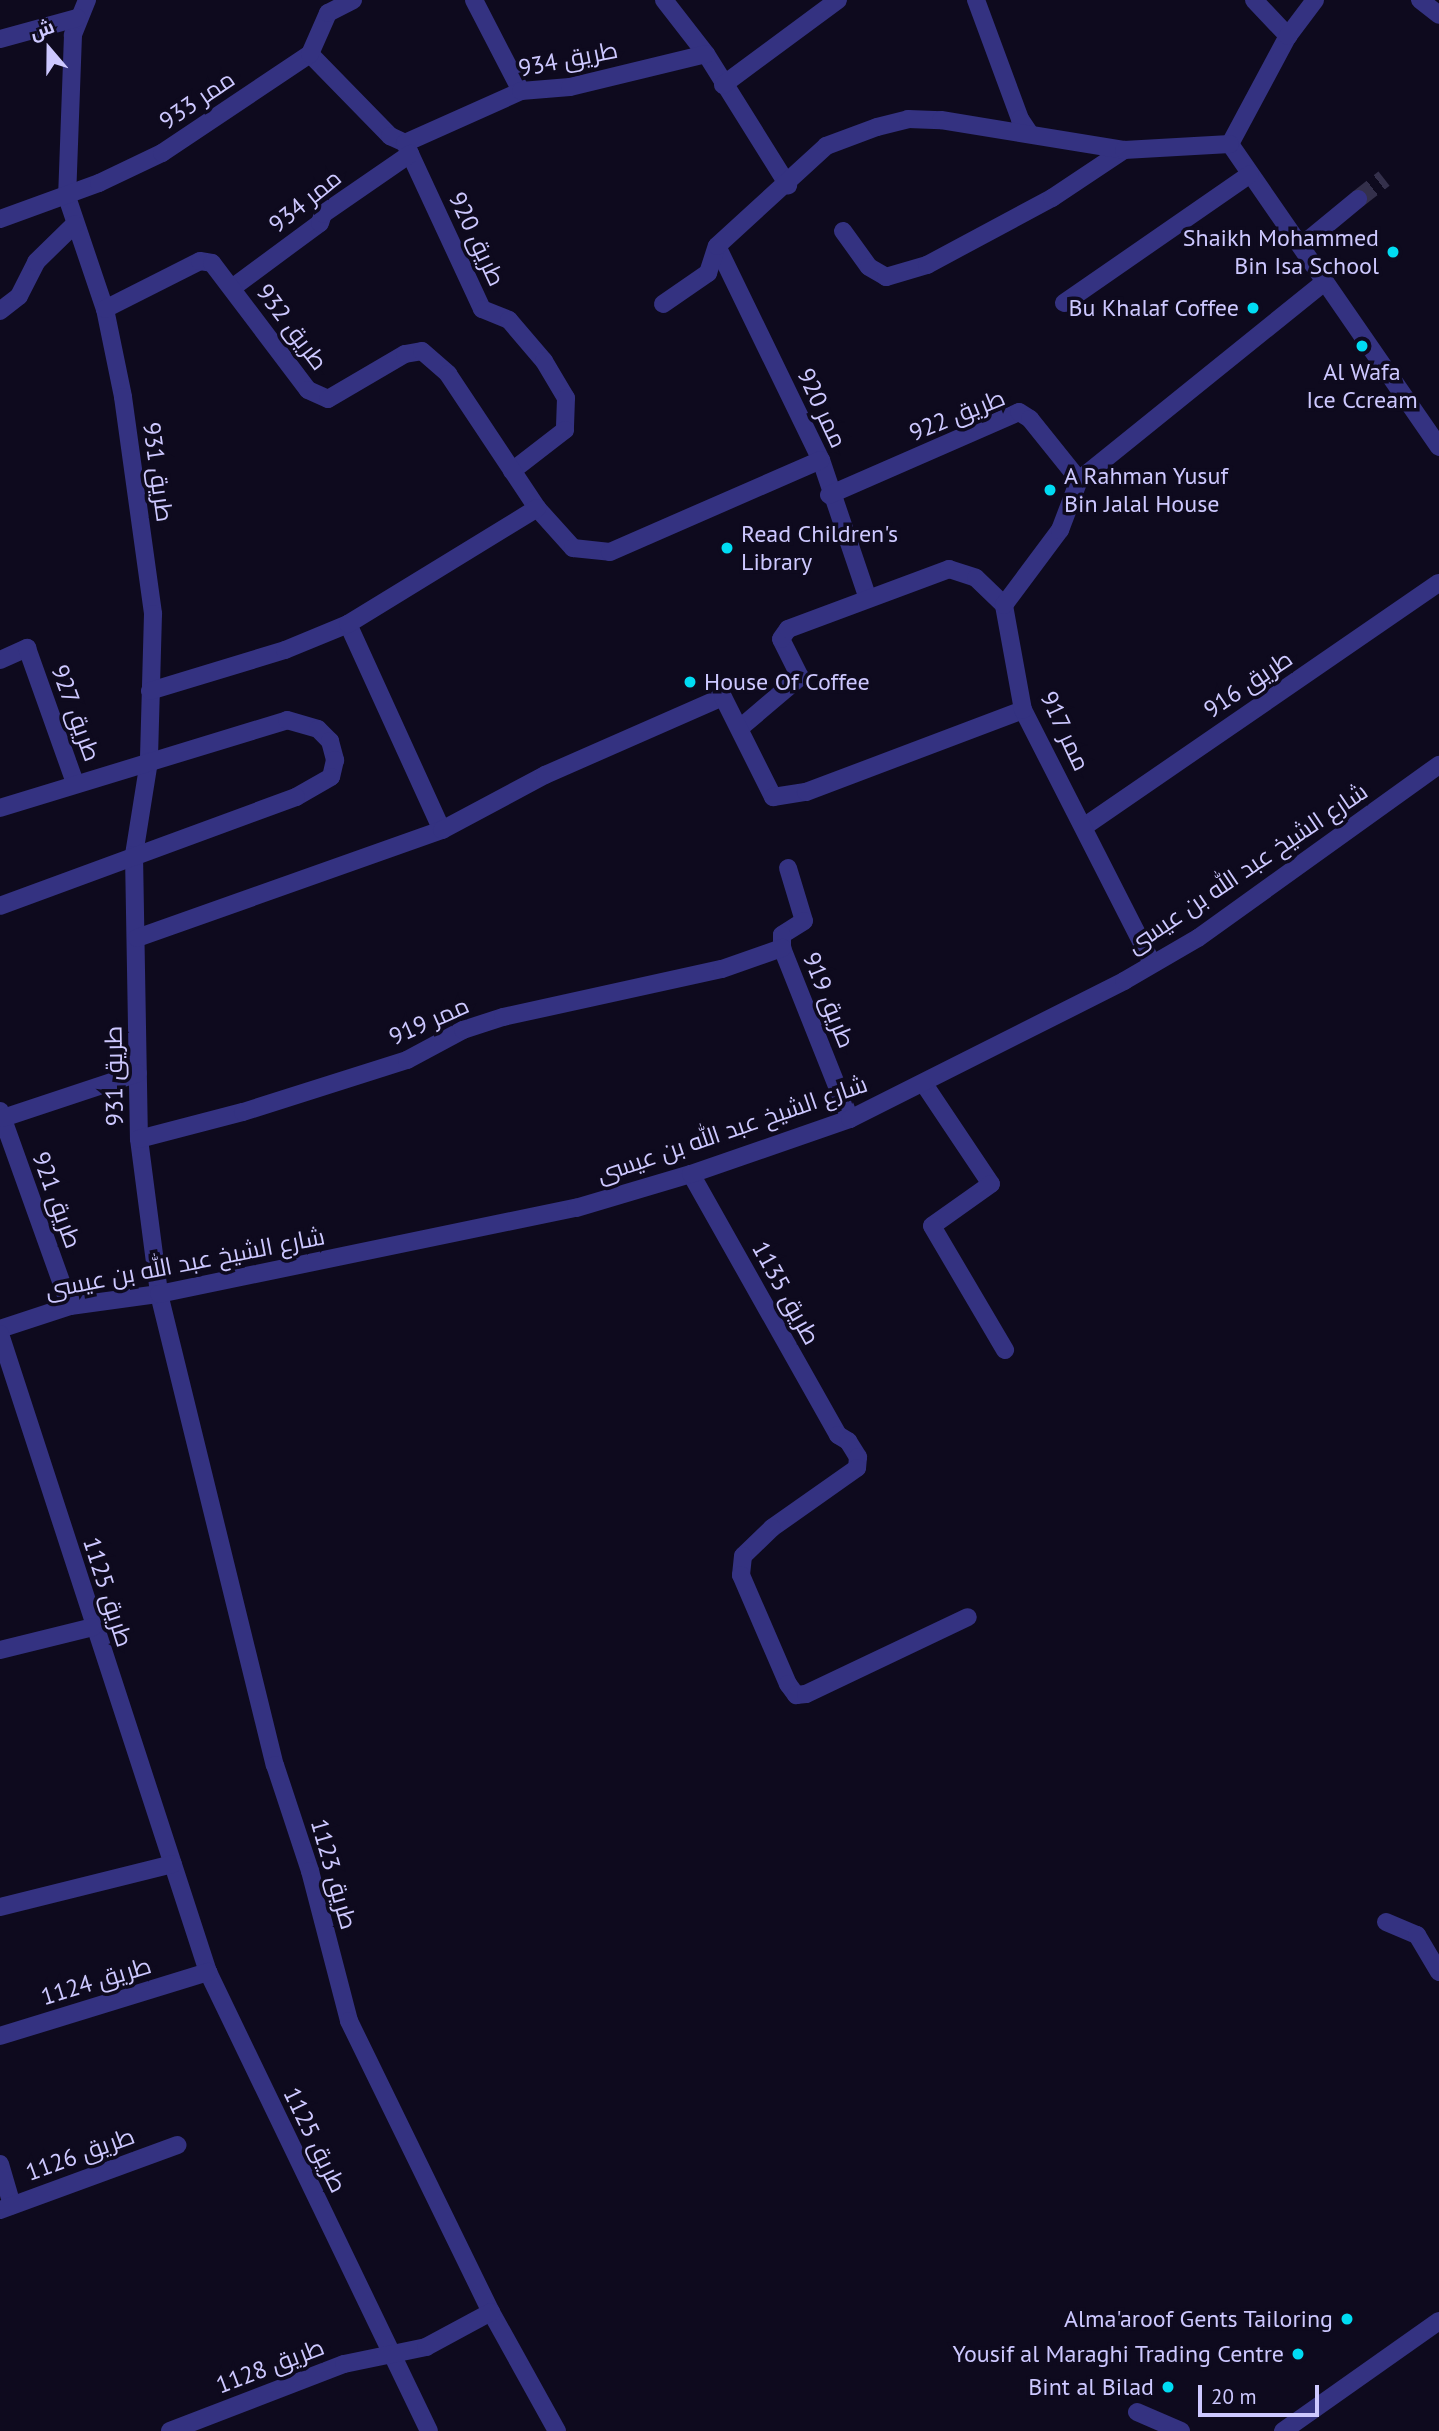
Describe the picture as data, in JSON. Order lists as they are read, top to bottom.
{
  "streets": {
    "street": [
      "طريق 934",
      "ممر 933",
      "ممر 934",
      "طريق 920",
      "طريق 932",
      "ممر 920",
      "طريق 922",
      "طريق 931",
      "طريق 916",
      "طريق 927",
      "ممر 917",
      "شارع الشيخ عبد الله بن عيسى",
      "طريق 919",
      "ممر 919",
      "طريق 921",
      "طريق 1135",
      "طريق 1125",
      "طريق 1123",
      "طريق 1124",
      "طريق 1126",
      "طريق 1128"
    ]
  },
  "crossings": [
    ["طريق 934", "ممر 934"],
    ["طريق 934", "طريق 920"],
    ["ممر 933", "طريق 920"],
    ["ممر 933", "طريق 931"],
    ["ممر 934", "طريق 920"],
    ["ممر 934", "طريق 932"],
    ["طريق 920", "طريق 932"],
    ["طريق 932", "ممر 920"],
    ["طريق 932", "طريق 931"],
    ["ممر 920", "طريق 922"],
    ["طريق 931", "شارع الشيخ عبد الله بن عيسى"],
    ["طريق 931", "ممر 919"],
    ["طريق 931", "طريق 1123"],
    ["طريق 916", "ممر 917"],
    ["ممر 917", "شارع الشيخ عبد الله بن عيسى"],
    ["شارع الشيخ عبد الله بن عيسى", "طريق 919"],
    ["شارع الشيخ عبد الله بن عيسى", "طريق 921"],
    ["شارع الشيخ عبد الله بن عيسى", "طريق 1135"],
    ["شارع الشيخ عبد الله بن عيسى", "طريق 1125"],
    ["شارع الشيخ عبد الله بن عيسى", "طريق 1123"],
    ["طريق 919", "ممر 919"],
    ["طريق 1125", "طريق 1124"],
    ["طريق 1125", "طريق 1128"],
    ["طريق 1123", "طريق 1128"]
  ],
  "places": [
    "Shaikh Mohammed Bin Isa School",
    "Bu Khalaf Coffee",
    "Al Wafa Ice Ccream",
    "A Rahman Yusuf Bin Jalal House",
    "Read Children's Library",
    "House Of Coffee",
    "Alma'aroof Gents Tailoring",
    "Yousif al Maraghi Trading Centre",
    "Bint al Bilad"
  ],
  "scale_bar": "20 m",
  "north": "top"
}
